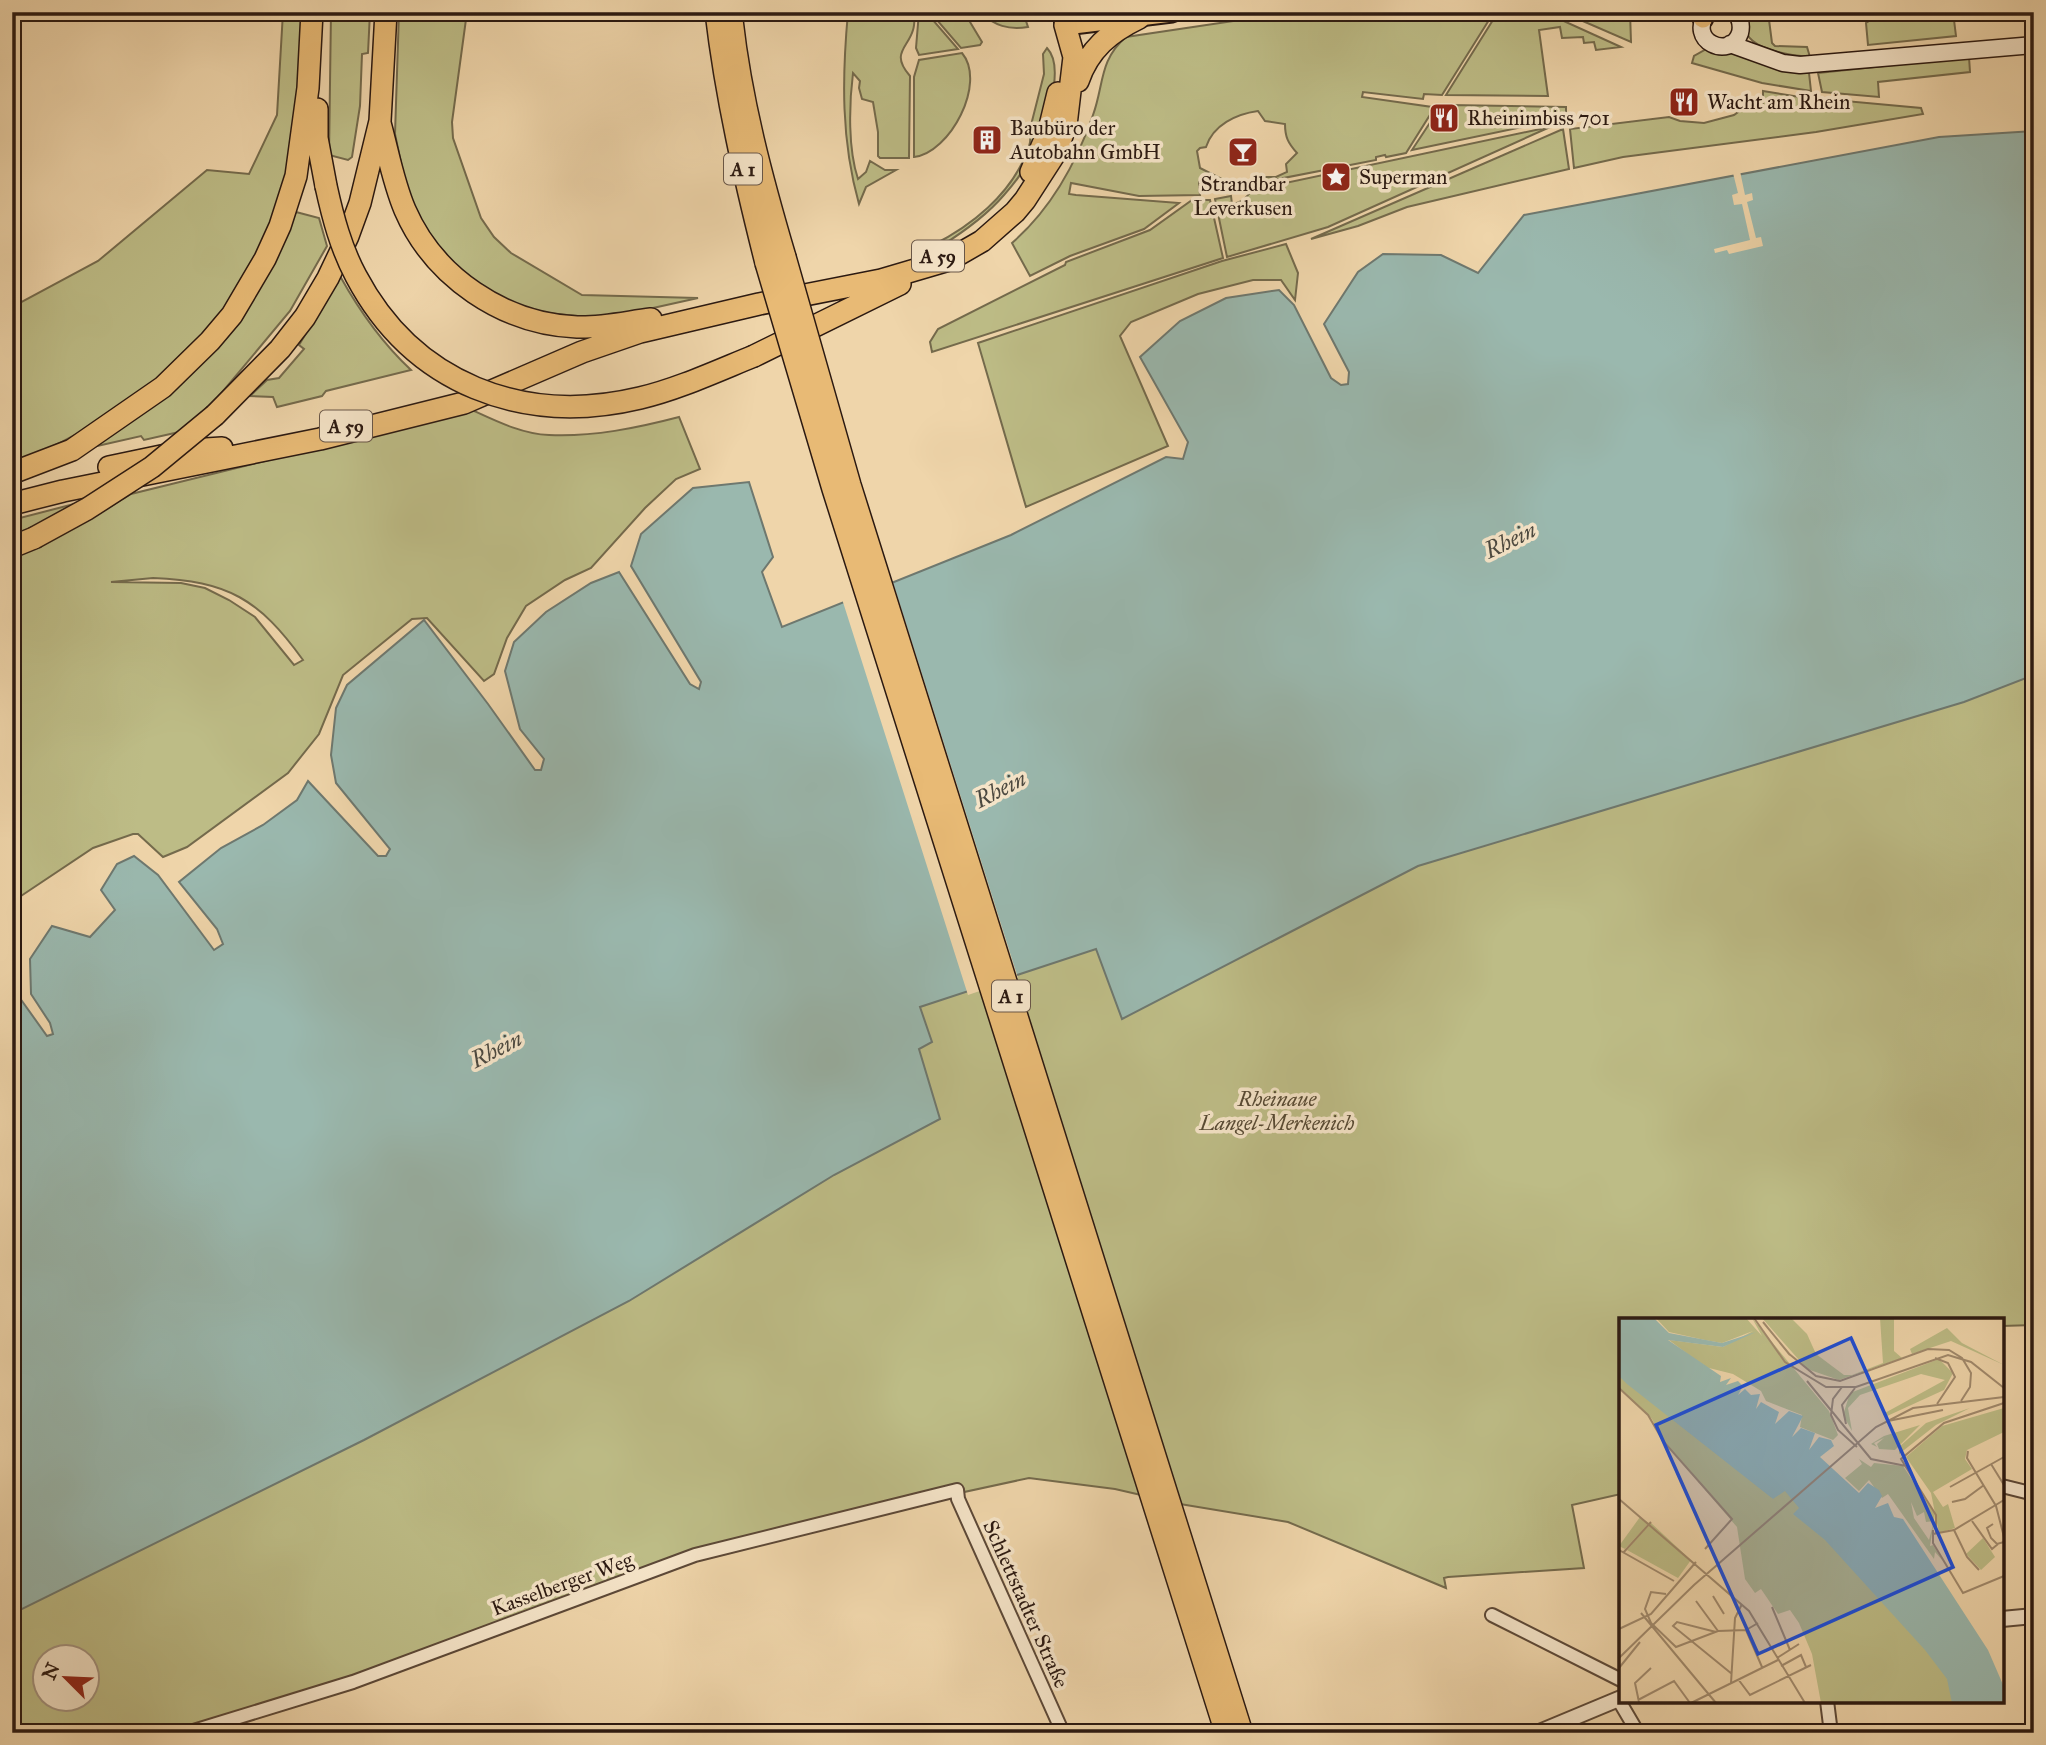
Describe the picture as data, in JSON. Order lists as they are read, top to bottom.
{
  "streets": {
    "highway": ["A 1", "A 59"],
    "street": ["Kasselberger Weg", "Schlettstadter Straße"]
  },
  "crossings": [
    ["Kasselberger Weg", "Schlettstadter Straße"]
  ],
  "water": ["Rhein"],
  "parks": ["Rheinaue Langel-Merkenich"],
  "places": {
    "restaurant": ["Wacht am Rhein", "Rheinimbiss 701"],
    "building": ["Baubüro der Autobahn GmbH"],
    "bar": ["Strandbar Leverkusen"],
    "place": ["Superman"]
  },
  "north": "top left"
}
